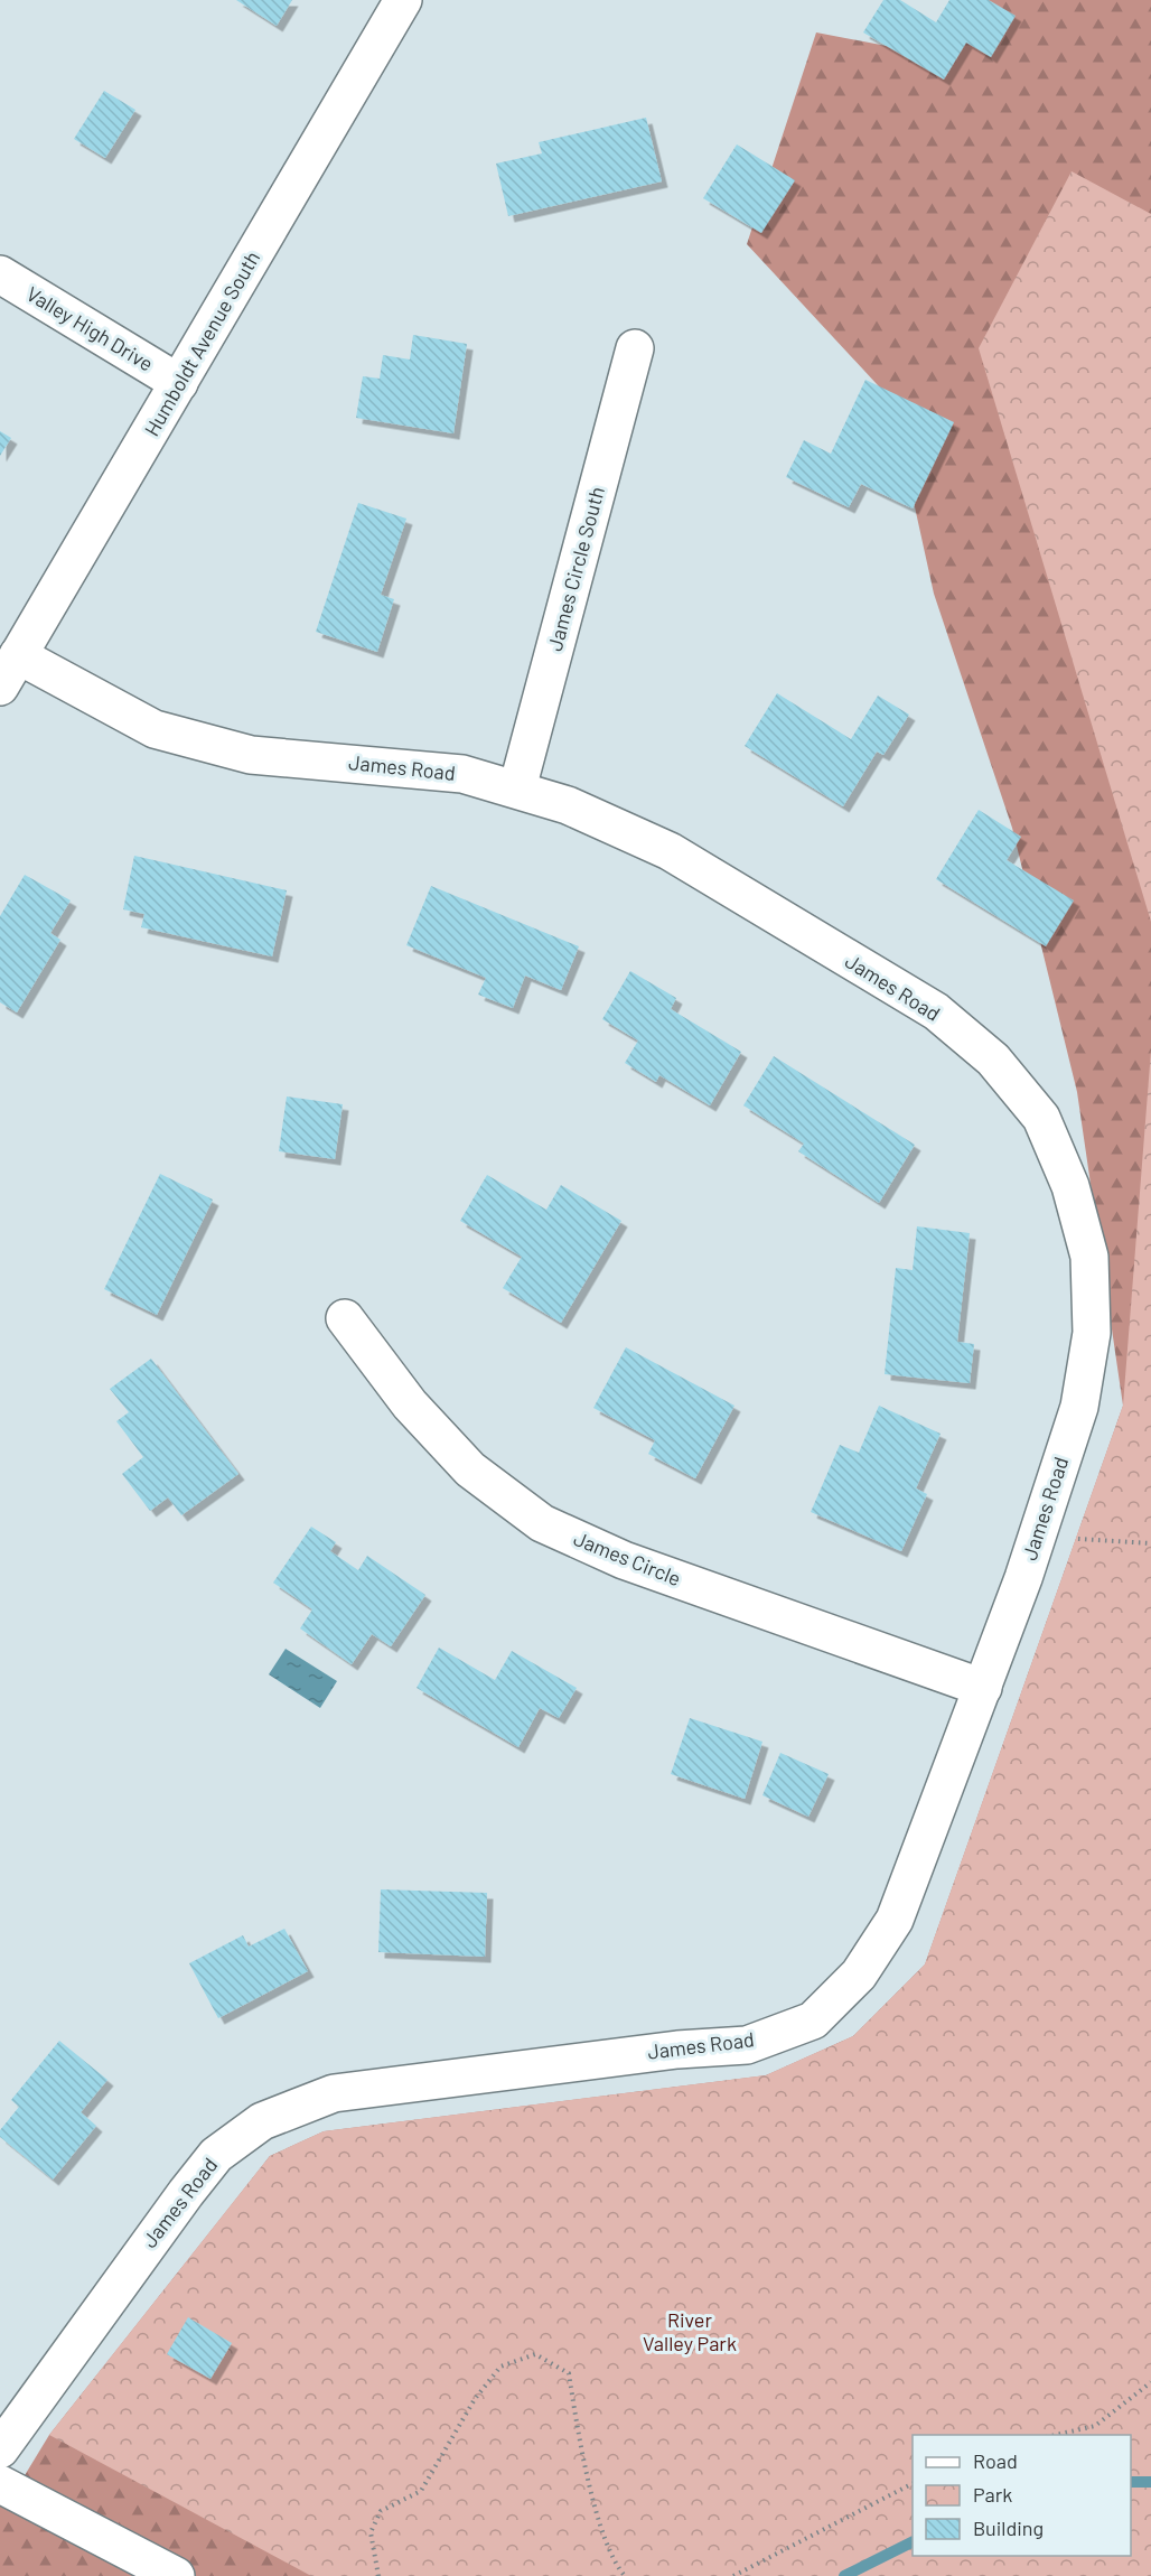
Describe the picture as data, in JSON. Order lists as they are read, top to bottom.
{
  "streets": {
    "street": [
      "Valley High Drive",
      "Humboldt Avenue South",
      "James Circle South",
      "James Road",
      "James Circle"
    ]
  },
  "crossings": [
    ["Valley High Drive", "Humboldt Avenue South"],
    ["Humboldt Avenue South", "James Road"],
    ["James Circle South", "James Road"],
    ["James Road", "James Circle"]
  ],
  "parks": ["River Valley Park"],
  "legend": ["Road", "Park", "Building"]
}
